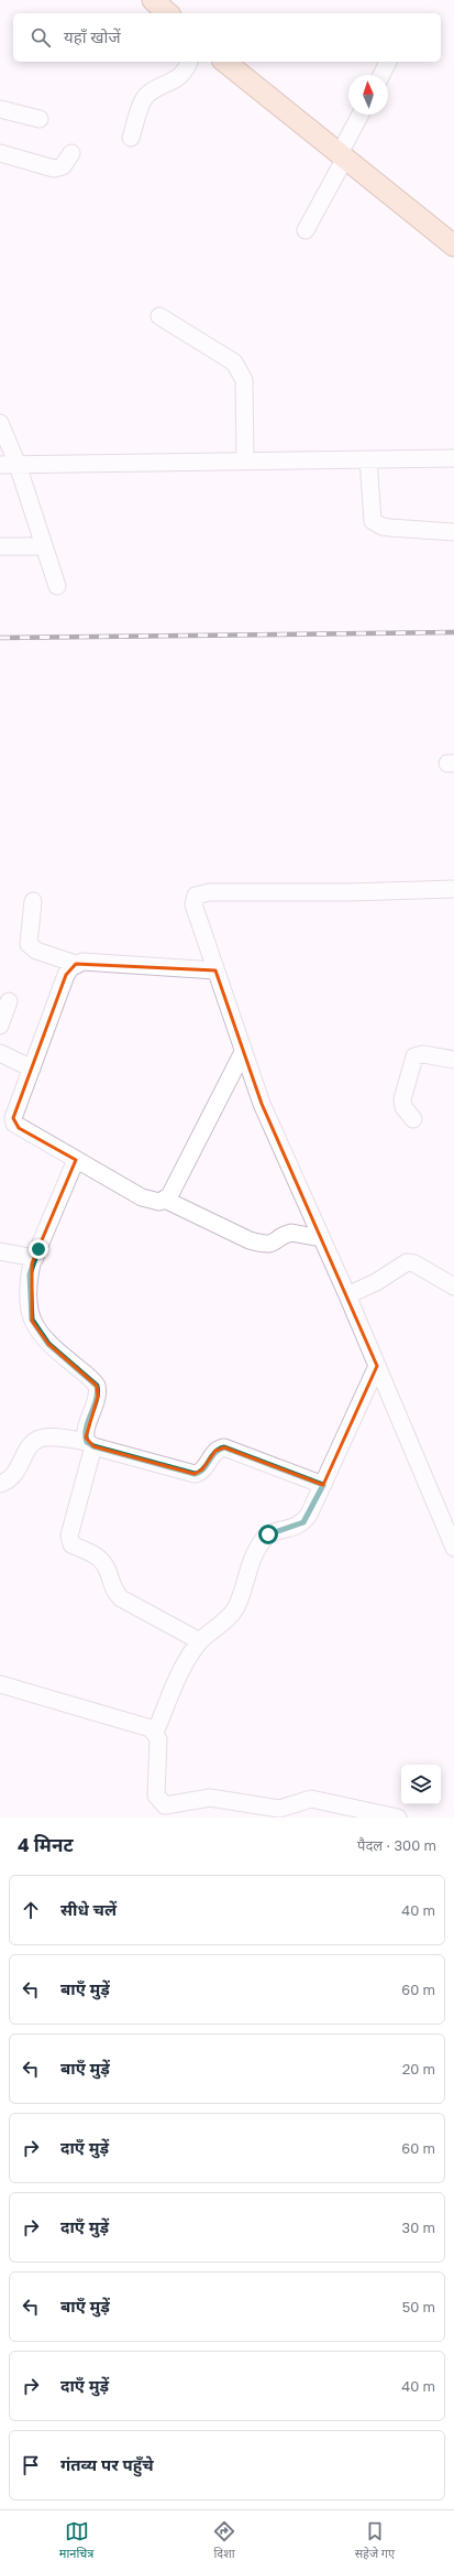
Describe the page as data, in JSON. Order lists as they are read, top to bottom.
{
  "north": "top",
  "page": {
    "search": "यहाँ खोजें",
    "heading": ["4 मिनट", "पैदल · 300 m"],
    "list": [
      ["सीधे चलें", "40 m"],
      ["बाएँ मुड़ें", "60 m"],
      ["बाएँ मुड़ें", "20 m"],
      ["दाएँ मुड़ें", "60 m"],
      ["दाएँ मुड़ें", "30 m"],
      ["बाएँ मुड़ें", "50 m"],
      ["दाएँ मुड़ें", "40 m"],
      "गंतव्य पर पहुँचे"
    ],
    "nav": ["मानचित्र", "दिशा", "सहेजे गए"]
  }
}
